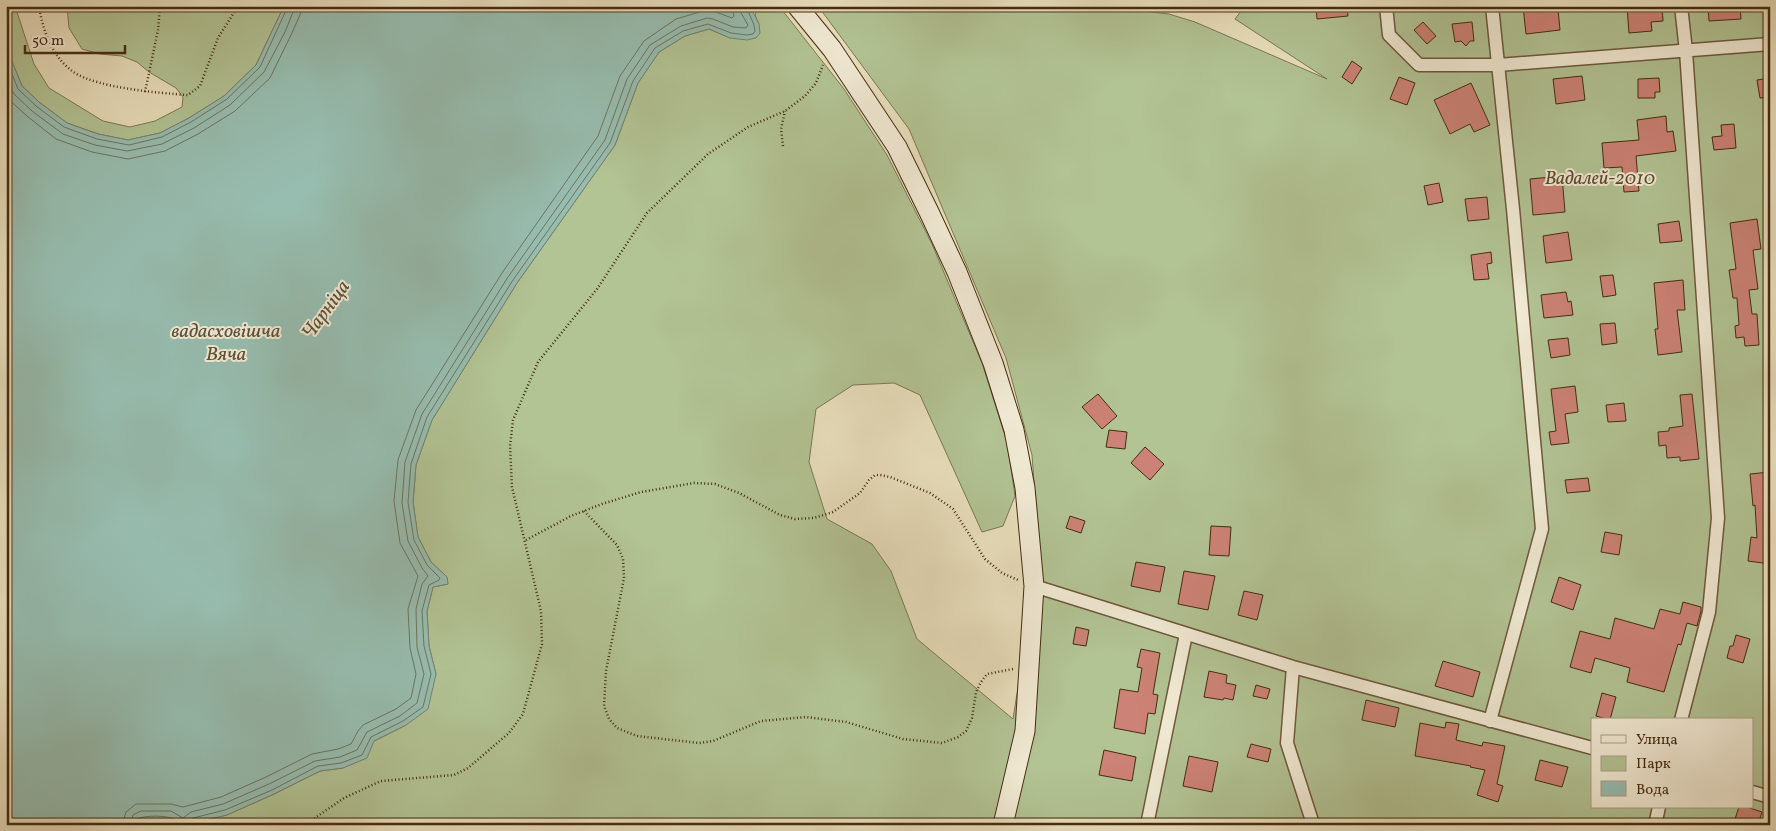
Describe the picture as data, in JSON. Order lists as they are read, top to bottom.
{
  "water": ["Чарніца", "вадасховішча Вяча"],
  "parks": ["Вадалей-2010"],
  "legend": ["Улица", "Парк", "Вода"],
  "scale_bar": "50 m"
}
